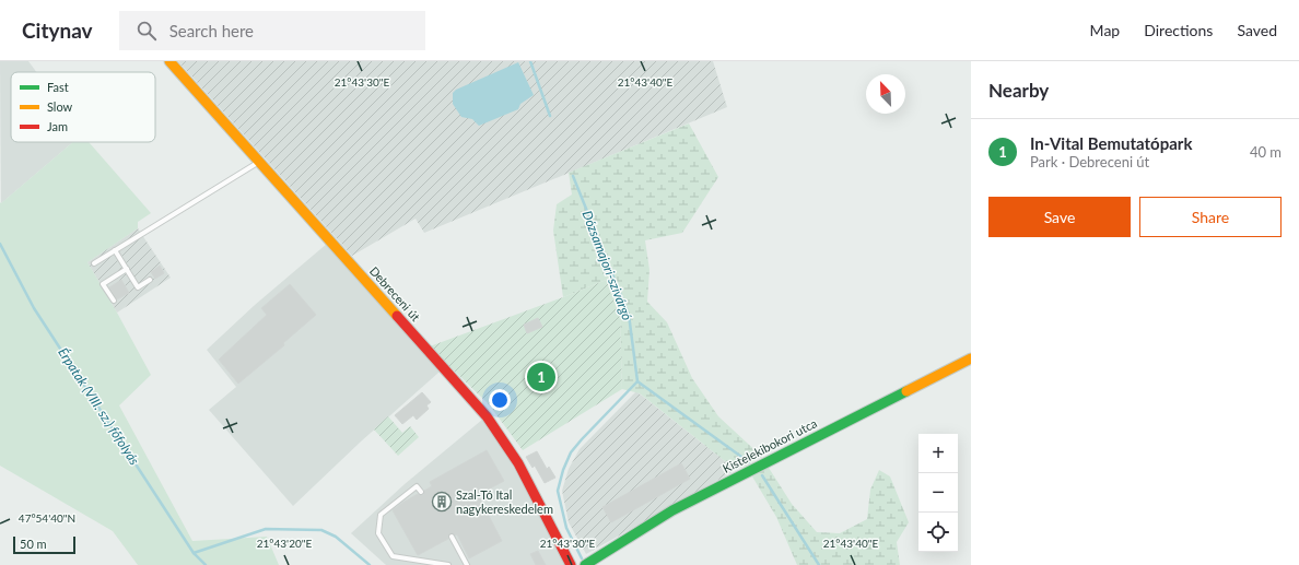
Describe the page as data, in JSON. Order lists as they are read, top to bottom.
{
  "streets": {
    "street": ["Debreceni út", "Kistelekibokori utca"]
  },
  "water": ["Dózsamajori-szivárgó", "Érpatak (VIII. sz.) főfolyás"],
  "places": {
    "building": ["Szal-Tó Ital nagykereskedelem"]
  },
  "legend": ["Fast", "Slow", "Jam"],
  "scale_bar": "50 m",
  "north": "top left",
  "page": {
    "header": "Citynav",
    "search": "Search here",
    "nav": ["Map", "Directions", "Saved"],
    "heading": "Nearby",
    "list": [
      {
        "mark": "1",
        "name": "In-Vital Bemutatópark",
        "note": "Park · Debreceni út",
        "value": "40 m"
      }
    ],
    "buttons": ["Save", "Share"],
    "pins": "1",
    "map_buttons": ["+", "−"],
    "scale": "50 m"
  },
  "coordinates": [
    "21°43'30\"E",
    "21°43'40\"E",
    "47°54'40\"N",
    "21°43'20\"E"
  ]
}
